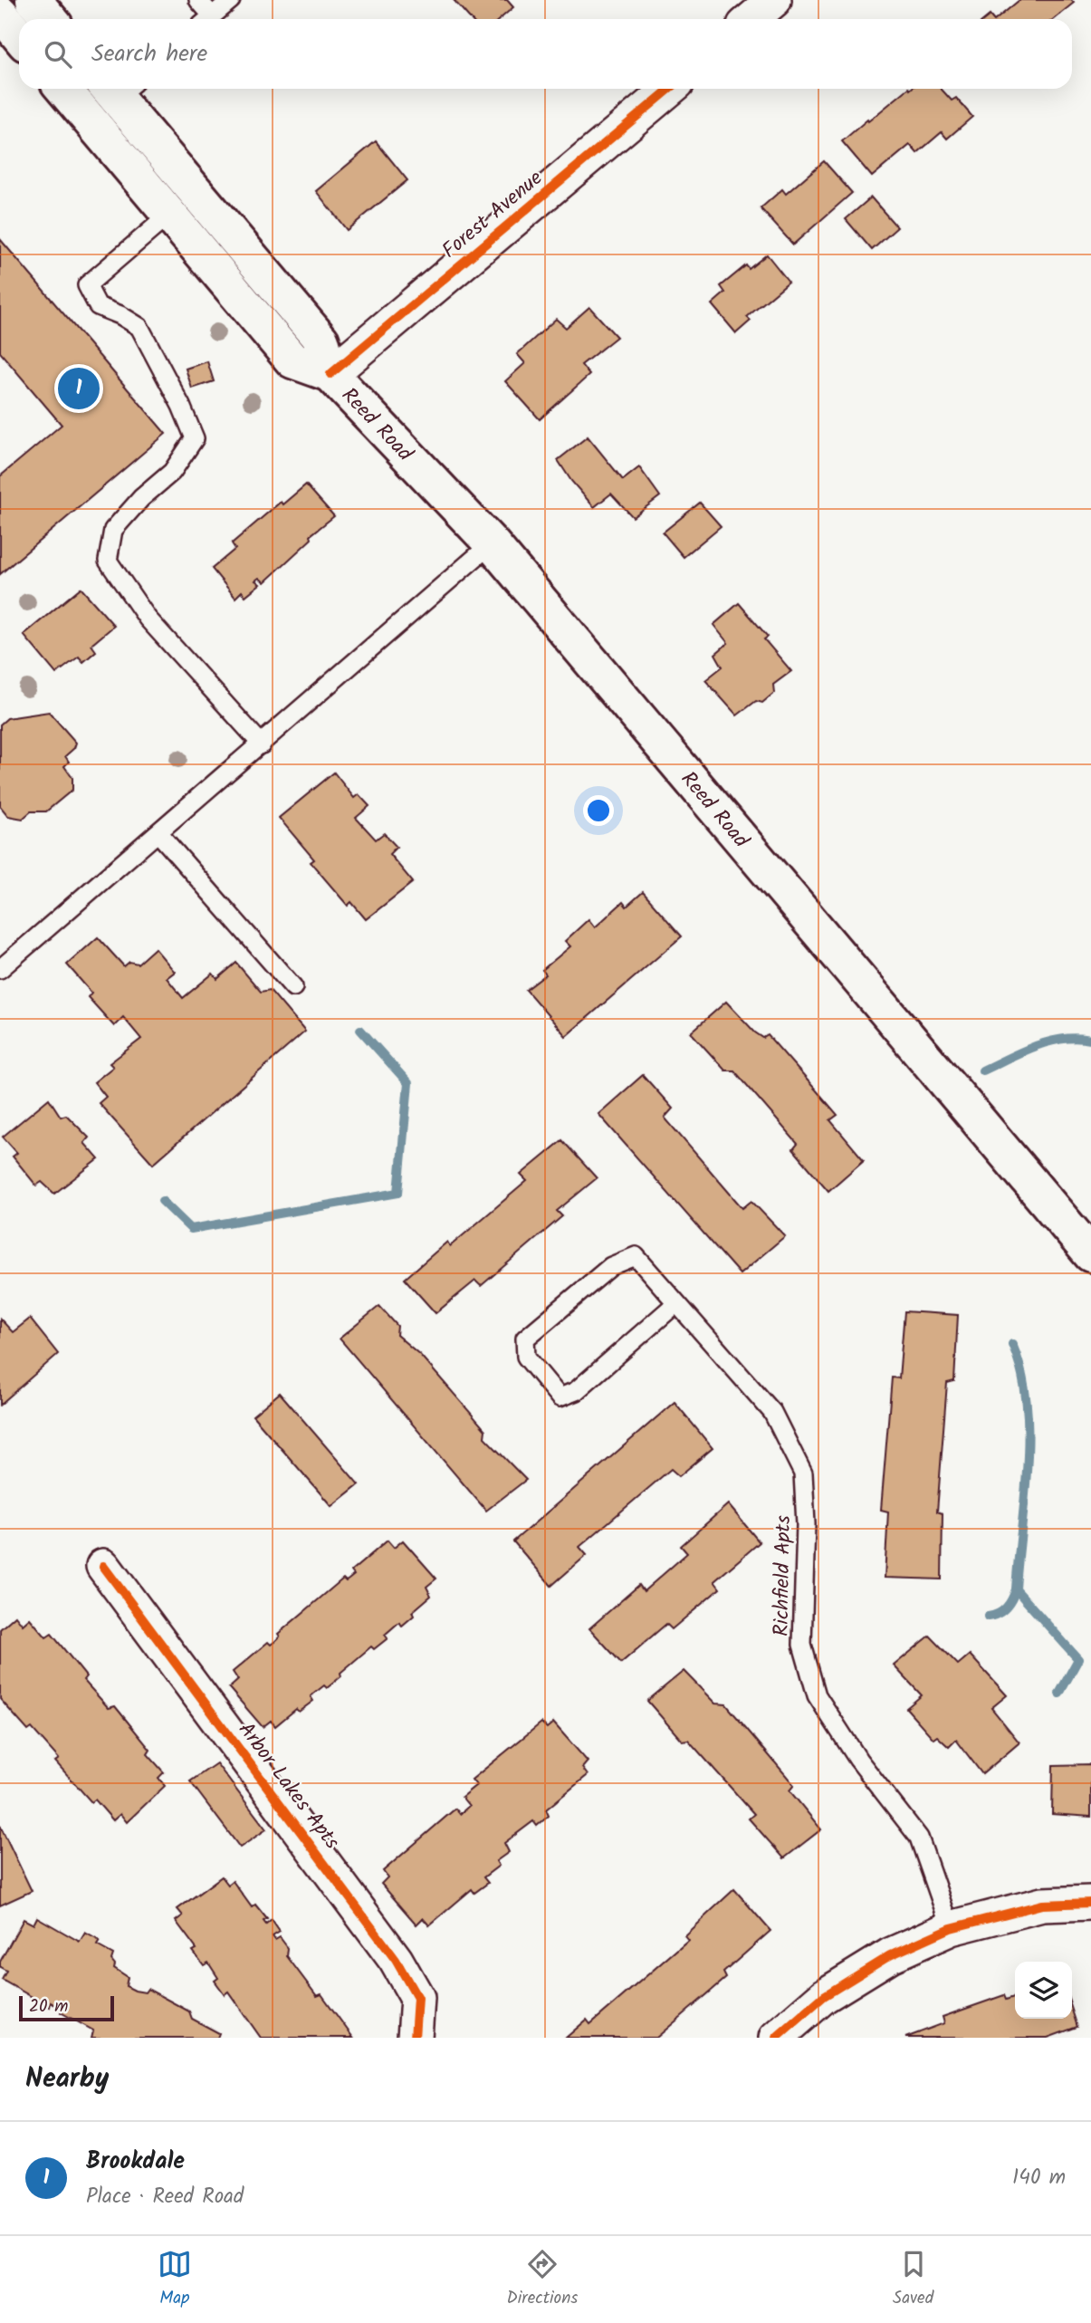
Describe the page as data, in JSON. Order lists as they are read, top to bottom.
{
  "streets": {
    "main road": ["Reed Road"],
    "street": ["Forest Avenue", "Arbor Lakes Apts"],
    "lane": ["Richfield Apts"]
  },
  "crossings": [
    ["Forest Avenue", "Reed Road"]
  ],
  "scale_bar": "20 m",
  "page": {
    "search": "Search here",
    "pins": "1",
    "scale": "20 m",
    "heading": "Nearby",
    "list": [
      {
        "mark": "1",
        "name": "Brookdale",
        "note": "Place · Reed Road",
        "value": "140 m"
      }
    ],
    "nav": ["Map", "Directions", "Saved"]
  }
}
